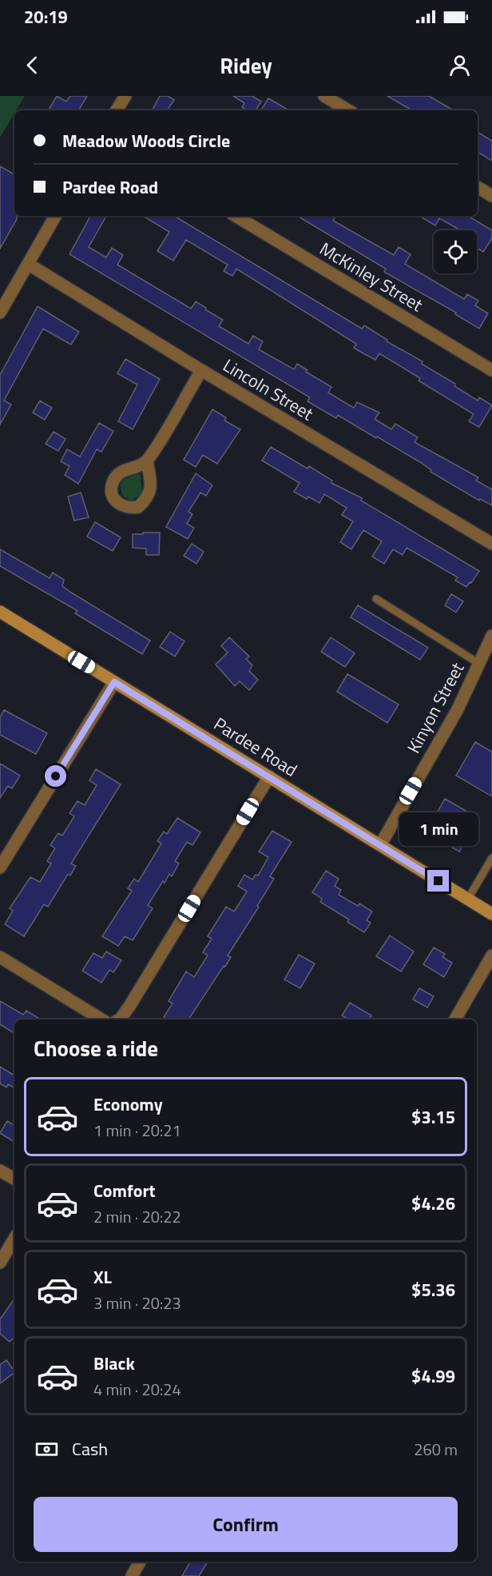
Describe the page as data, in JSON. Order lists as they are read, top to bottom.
{
  "streets": {
    "main road": ["Pardee Road"],
    "street": ["McKinley Street", "Lincoln Street", "Kinyon Street"]
  },
  "crossings": [
    ["Kinyon Street", "Pardee Road"]
  ],
  "page": {
    "status": "20:19",
    "header": "Ridey",
    "banner": ["Meadow Woods Circle", "Pardee Road"],
    "bubble": "1 min",
    "heading": "Choose a ride",
    "list": [
      {
        "name": "Economy",
        "note": "1 min · 20:21",
        "value": "$3.15"
      },
      {
        "name": "Comfort",
        "note": "2 min · 20:22",
        "value": "$4.26"
      },
      {
        "name": "XL",
        "note": "3 min · 20:23",
        "value": "$5.36"
      },
      {
        "name": "Black",
        "note": "4 min · 20:24",
        "value": "$4.99"
      }
    ],
    "pay": ["Cash", "260 m"],
    "buttons": "Confirm"
  }
}
